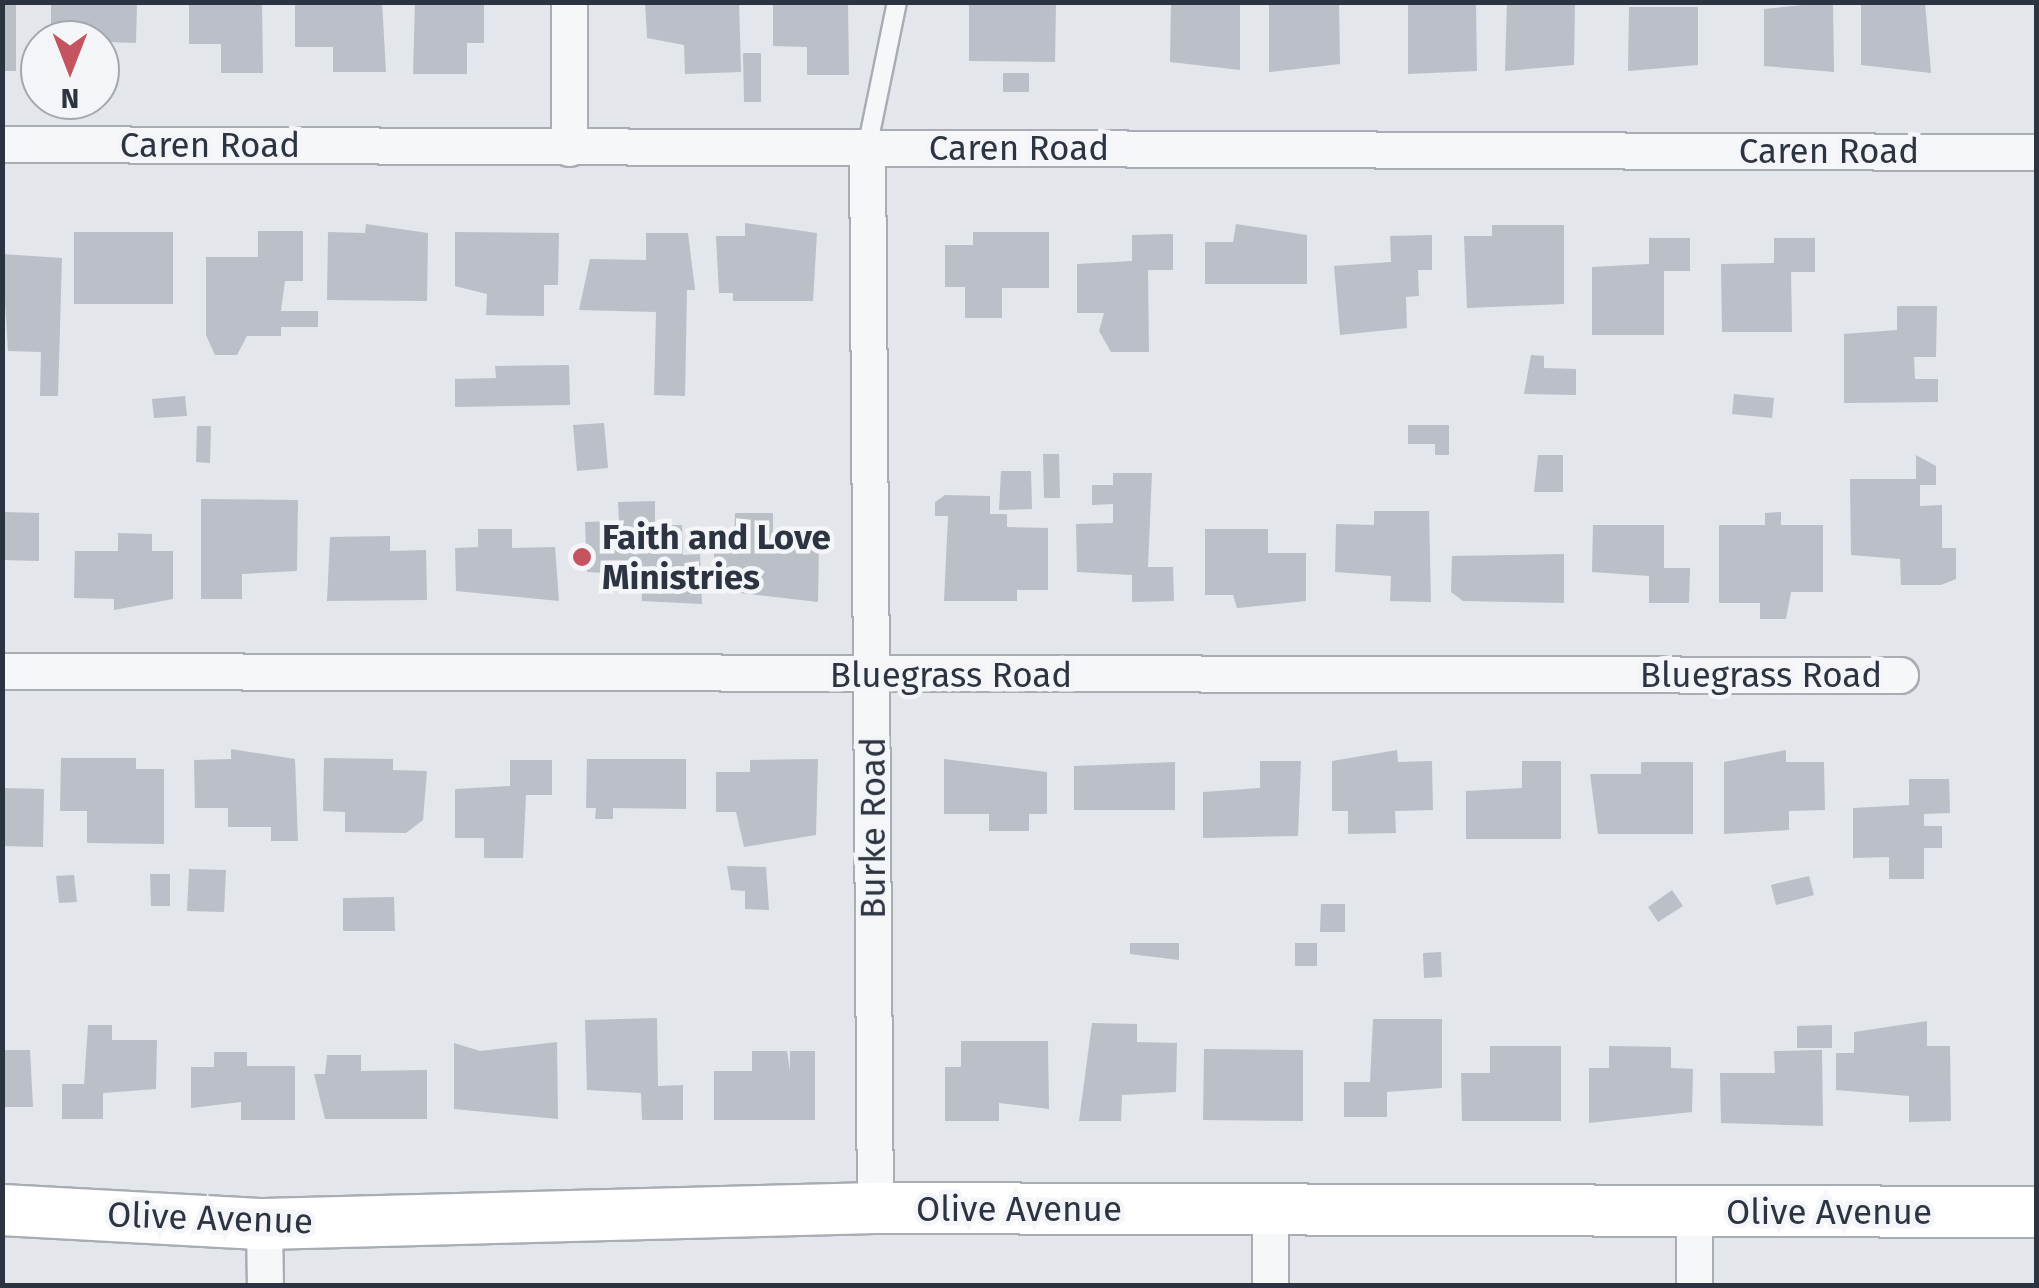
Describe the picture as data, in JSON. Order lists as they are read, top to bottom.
{
  "streets": {
    "main road": ["Olive Avenue"],
    "street": ["Caren Road", "Bluegrass Road", "Burke Road"]
  },
  "crossings": [
    ["Caren Road", "Burke Road"],
    ["Bluegrass Road", "Burke Road"],
    ["Burke Road", "Olive Avenue"]
  ],
  "places": ["Faith and Love Ministries"],
  "north": "bottom"
}
